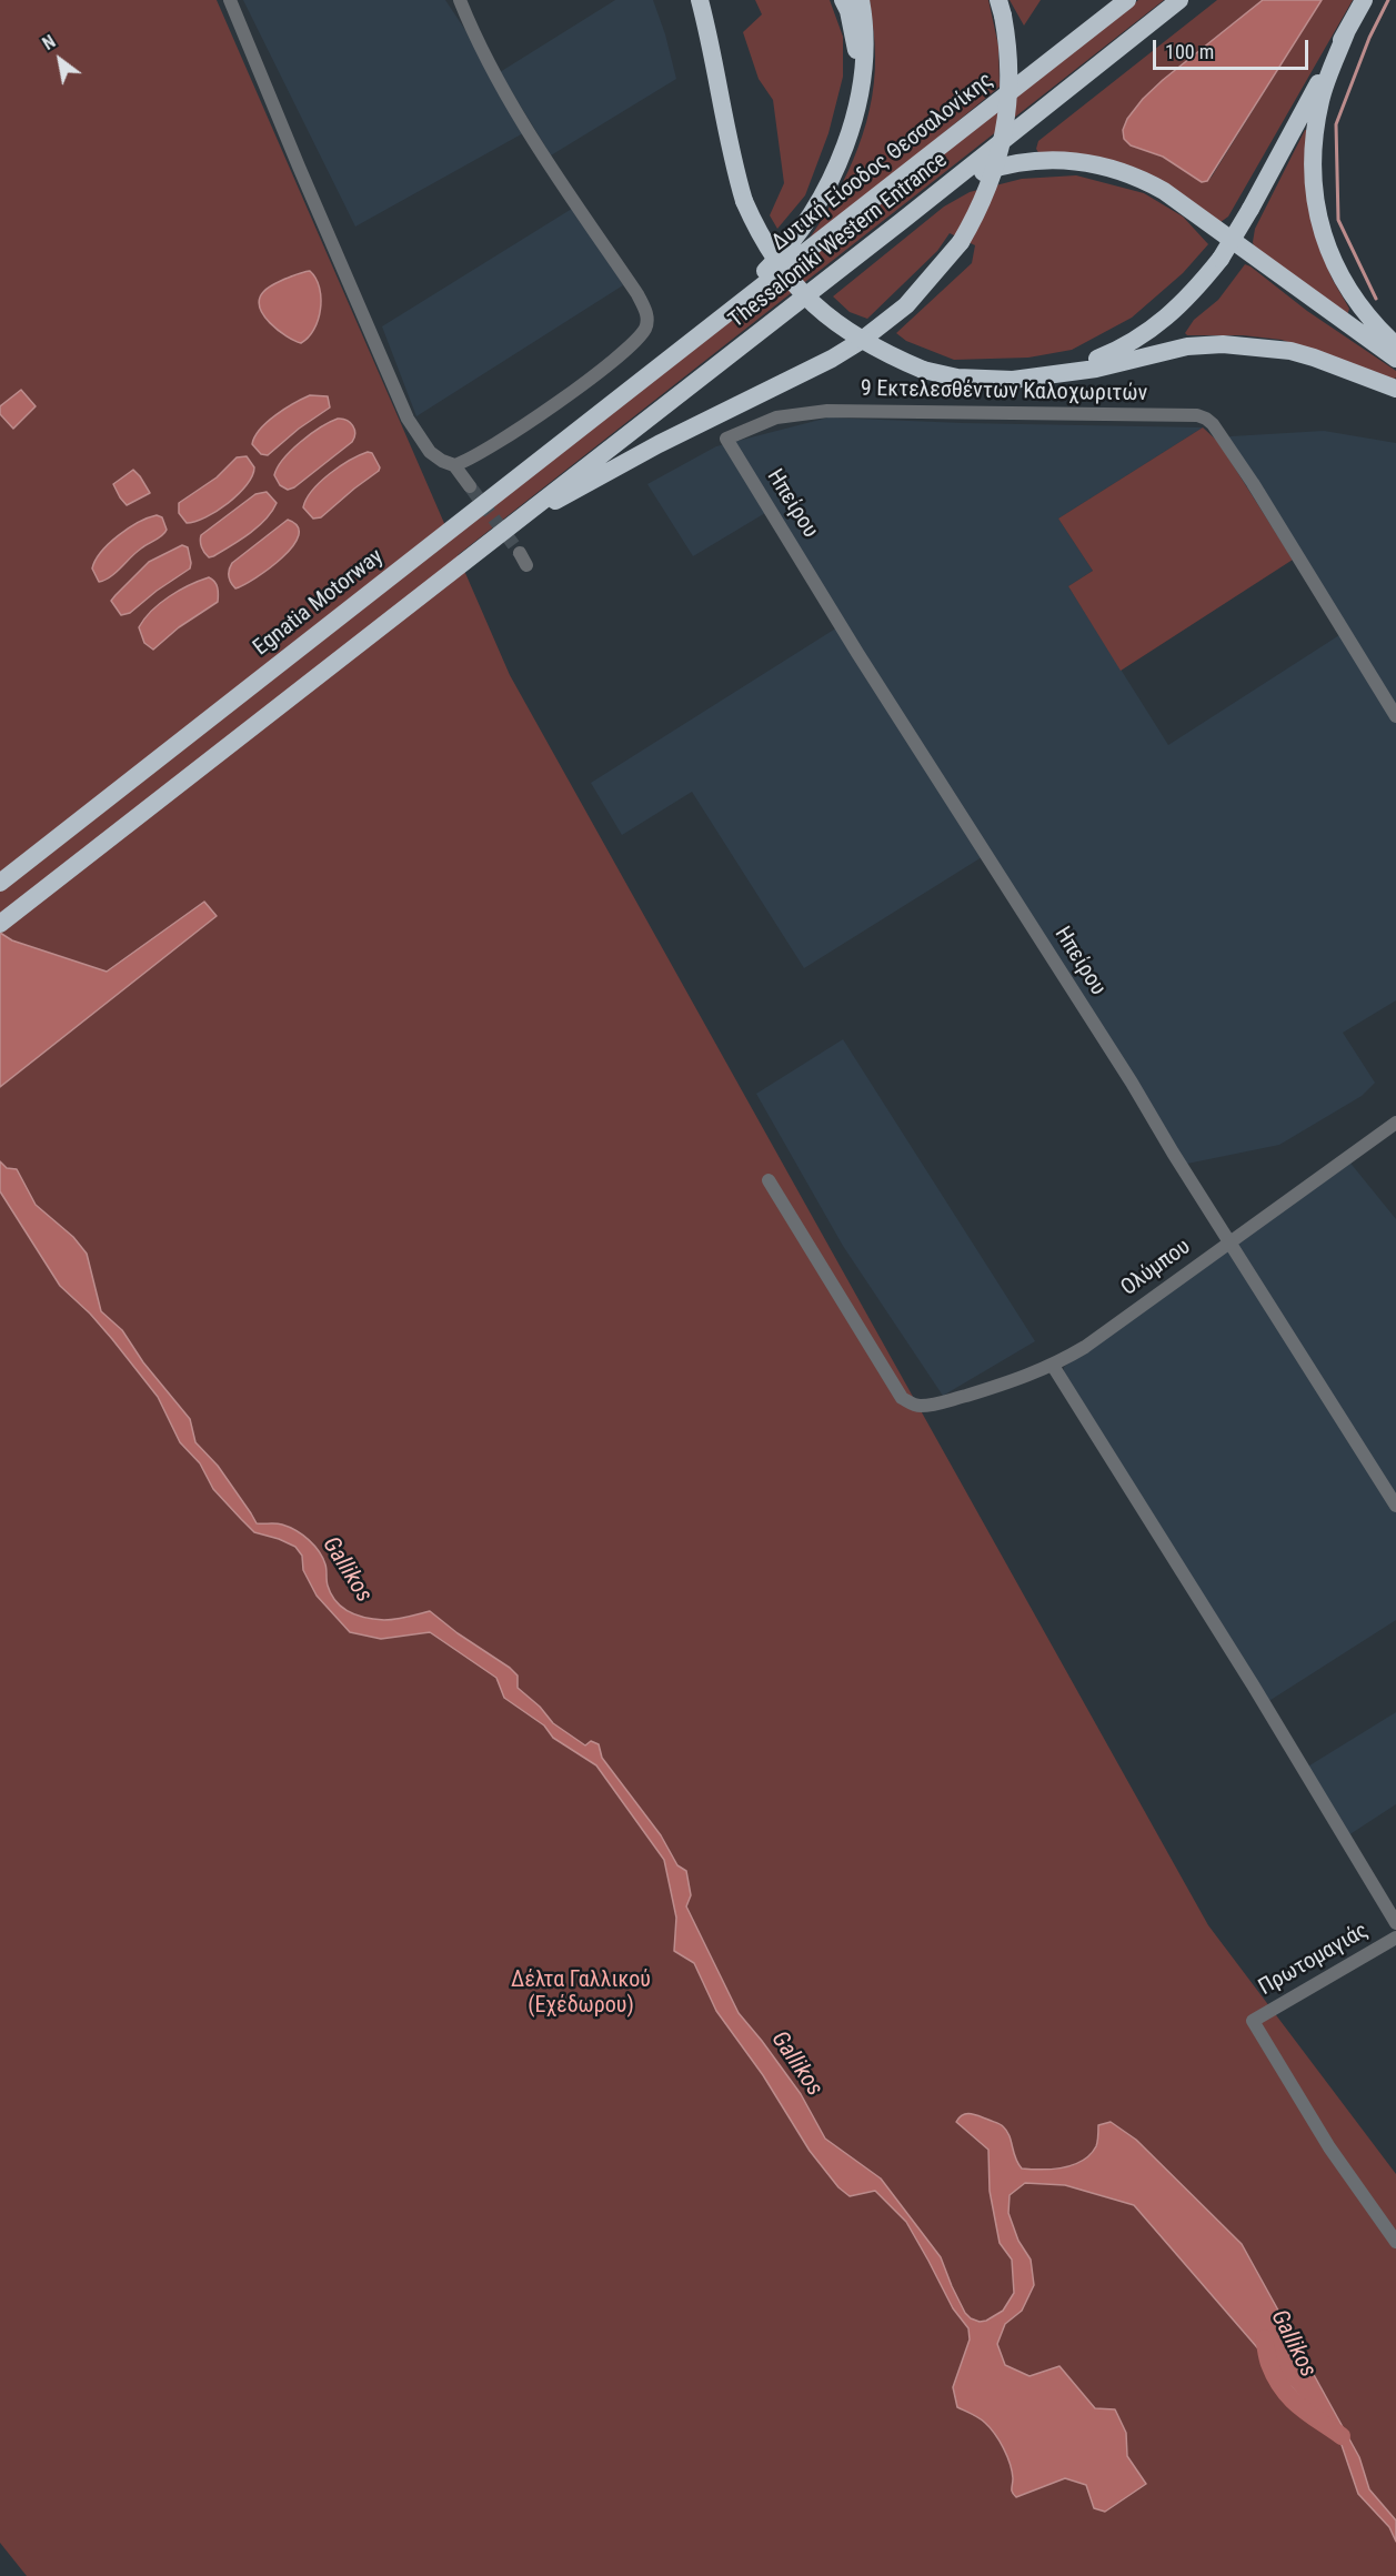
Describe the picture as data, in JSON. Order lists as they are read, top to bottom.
{
  "streets": {
    "highway": ["Δυτική Είσοδος Θεσσαλονίκης", "Thessaloniki Western Entrance", "Egnatia Motorway"],
    "street": [
      "9 Εκτελεσθέντων Καλοχωριτών",
      "Ηπείρου",
      "Ολύμπου",
      "Πρωτομαγιάς"
    ]
  },
  "crossings": [
    ["Δυτική Είσοδος Θεσσαλονίκης", "Egnatia Motorway"],
    ["9 Εκτελεσθέντων Καλοχωριτών", "Ηπείρου"],
    ["Ηπείρου", "Ολύμπου"]
  ],
  "water": ["Gallikos"],
  "parks": ["Δέλτα Γαλλικού (Εχέδωρου)"],
  "scale_bar": "100 m",
  "north": "top left"
}
